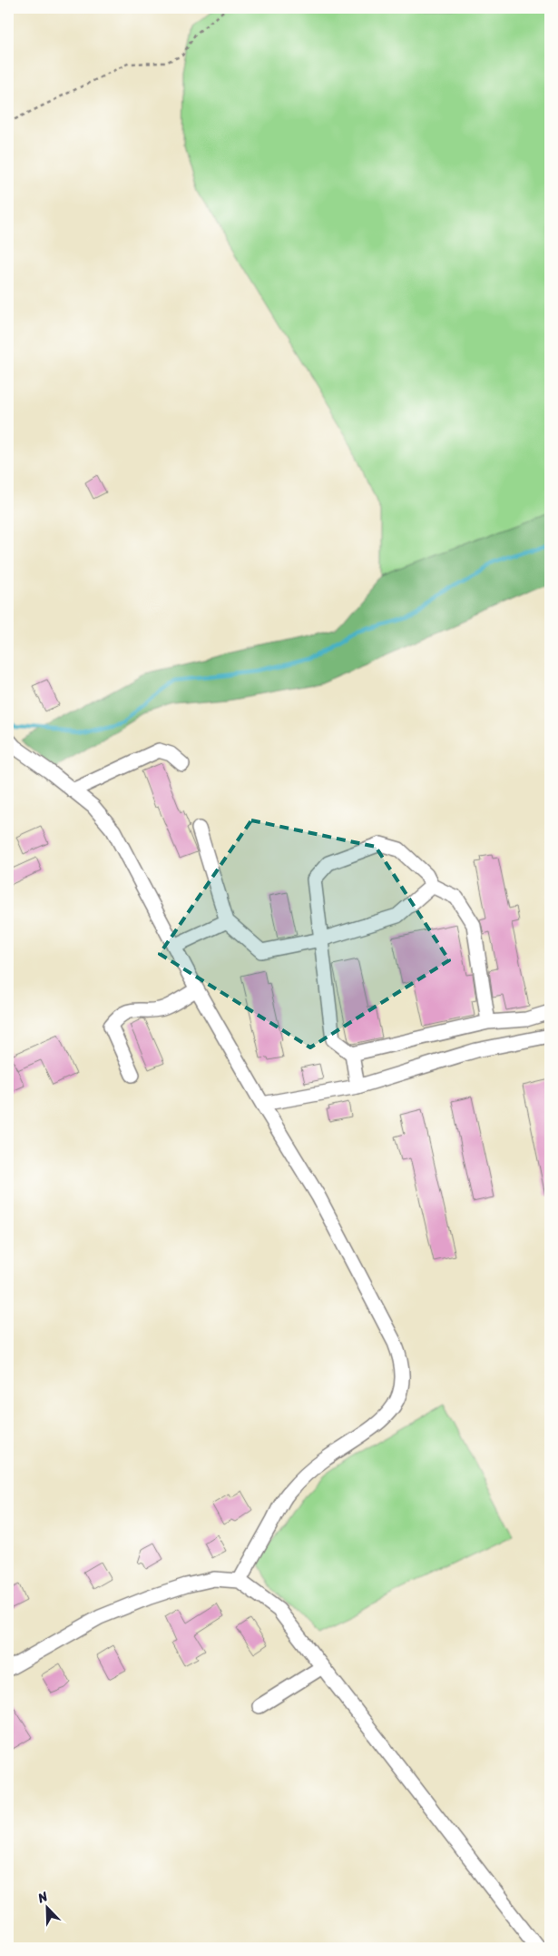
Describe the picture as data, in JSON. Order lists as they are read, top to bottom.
{
  "north": "top left"
}
